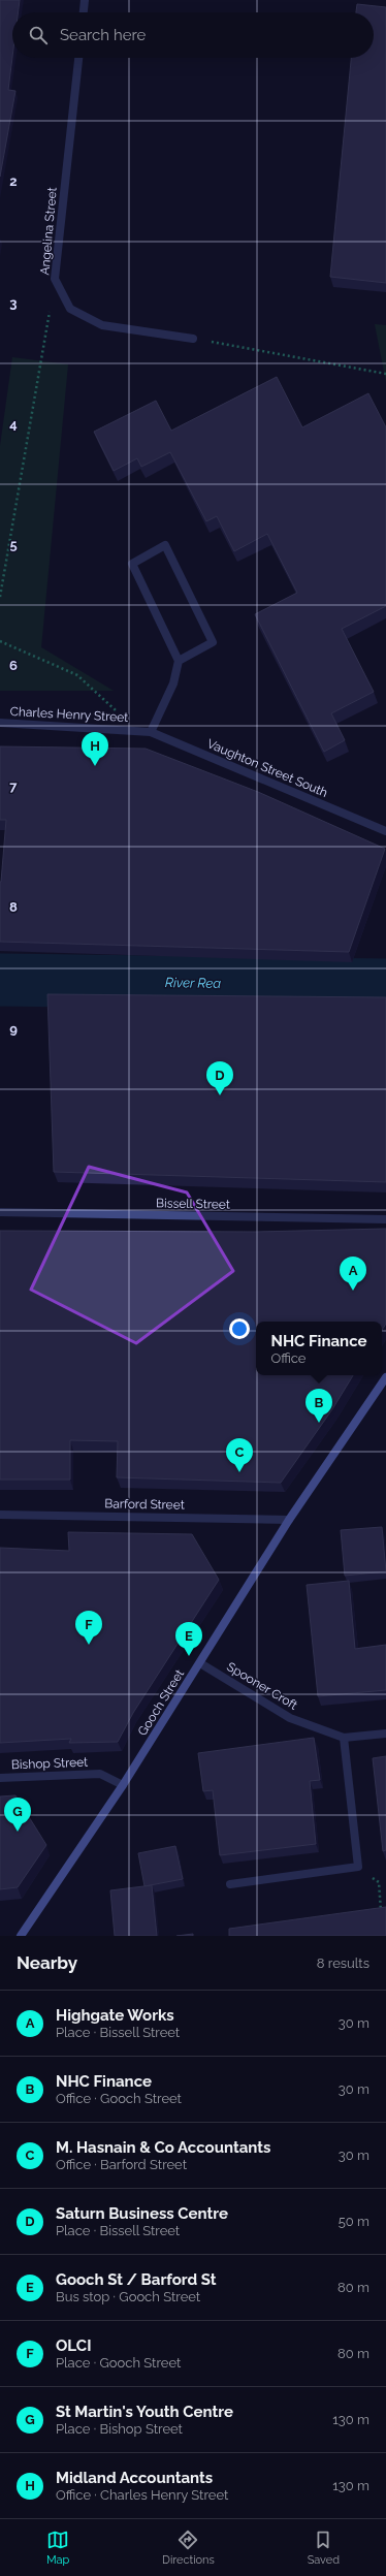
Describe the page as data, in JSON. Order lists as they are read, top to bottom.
{
  "streets": {
    "street": [
      "Angelina Street",
      "Charles Henry Street",
      "Vaughton Street South",
      "Bissell Street",
      "Barford Street",
      "Spooner Croft",
      "Gooch Street",
      "Bishop Street"
    ]
  },
  "crossings": [
    ["Charles Henry Street", "Vaughton Street South"],
    ["Barford Street", "Gooch Street"],
    ["Spooner Croft", "Gooch Street"],
    ["Gooch Street", "Bishop Street"]
  ],
  "water": ["River Rea"],
  "page": {
    "search": "Search here",
    "pins": [
      "H",
      "D",
      "A",
      "B",
      "C",
      "F",
      "E",
      "G"
    ],
    "popup": ["NHC Finance", "Office"],
    "heading": ["Nearby", "8 results"],
    "list": [
      {
        "mark": "A",
        "name": "Highgate Works",
        "note": "Place · Bissell Street",
        "value": "30 m"
      },
      {
        "mark": "B",
        "name": "NHC Finance",
        "note": "Office · Gooch Street",
        "value": "30 m"
      },
      {
        "mark": "C",
        "name": "M. Hasnain & Co Accountants",
        "note": "Office · Barford Street",
        "value": "30 m"
      },
      {
        "mark": "D",
        "name": "Saturn Business Centre",
        "note": "Place · Bissell Street",
        "value": "50 m"
      },
      {
        "mark": "E",
        "name": "Gooch St / Barford St",
        "note": "Bus stop · Gooch Street",
        "value": "80 m"
      },
      {
        "mark": "F",
        "name": "OLCI",
        "note": "Place · Gooch Street",
        "value": "80 m"
      },
      {
        "mark": "G",
        "name": "St Martin's Youth Centre",
        "note": "Place · Bishop Street",
        "value": "130 m"
      },
      {
        "mark": "H",
        "name": "Midland Accountants",
        "note": "Office · Charles Henry Street",
        "value": "130 m"
      }
    ],
    "nav": ["Map", "Directions", "Saved"]
  },
  "grid": {
    "rows": [
      "2",
      "3",
      "4",
      "5",
      "6",
      "7",
      "8",
      "9"
    ]
  }
}
